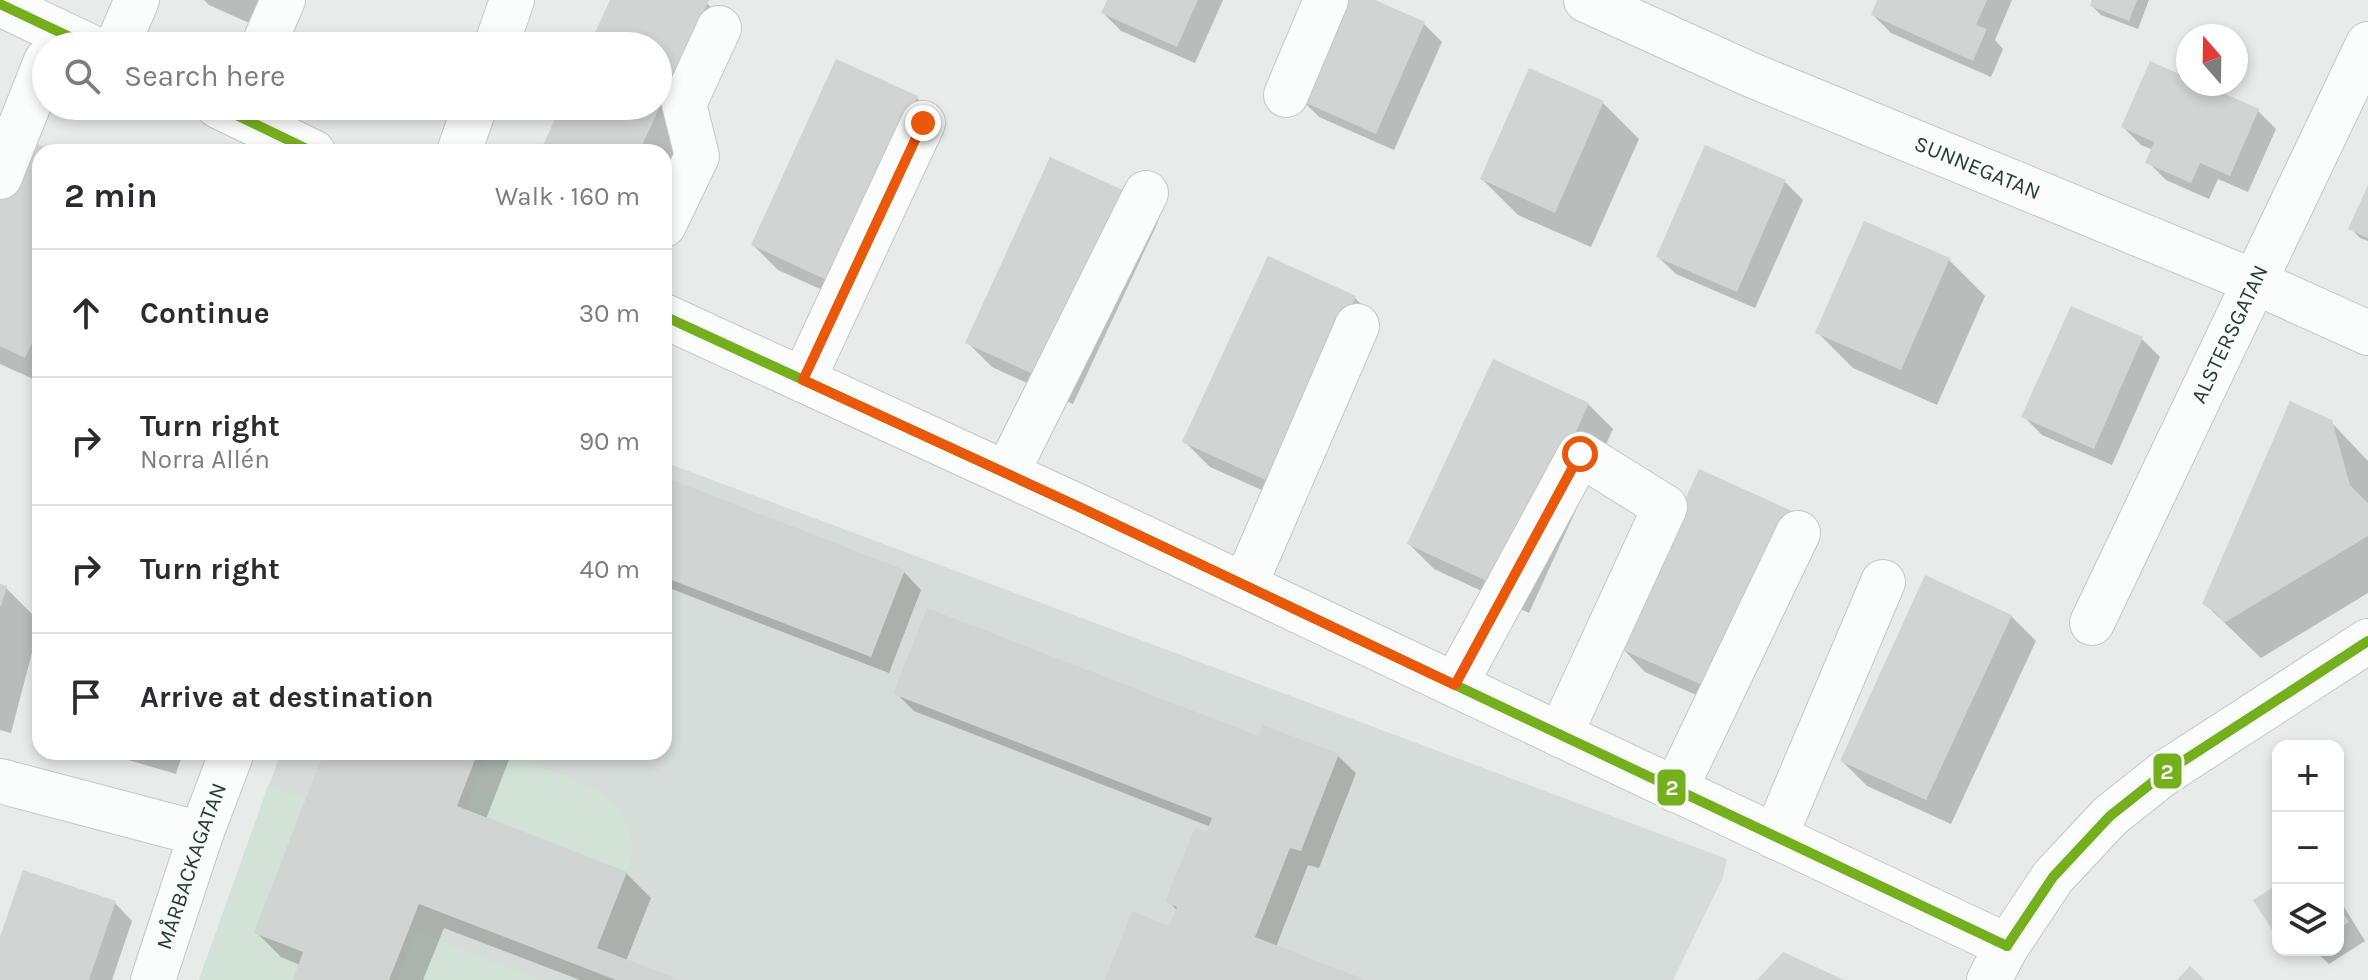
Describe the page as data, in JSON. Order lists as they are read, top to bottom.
{
  "streets": {
    "street": ["SUNNEGATAN", "ALSTERSGATAN", "MÅRBACKAGATAN"]
  },
  "crossings": [
    ["SUNNEGATAN", "ALSTERSGATAN"]
  ],
  "lines": ["transit line 2"],
  "north": "top",
  "page": {
    "search": "Search here",
    "heading": ["2 min", "Walk · 160 m"],
    "list": [
      ["Continue", "30 m"],
      ["Turn right", "Norra Allén", "90 m"],
      ["Turn right", "40 m"],
      "Arrive at destination"
    ],
    "map_buttons": ["+", "−"]
  }
}
